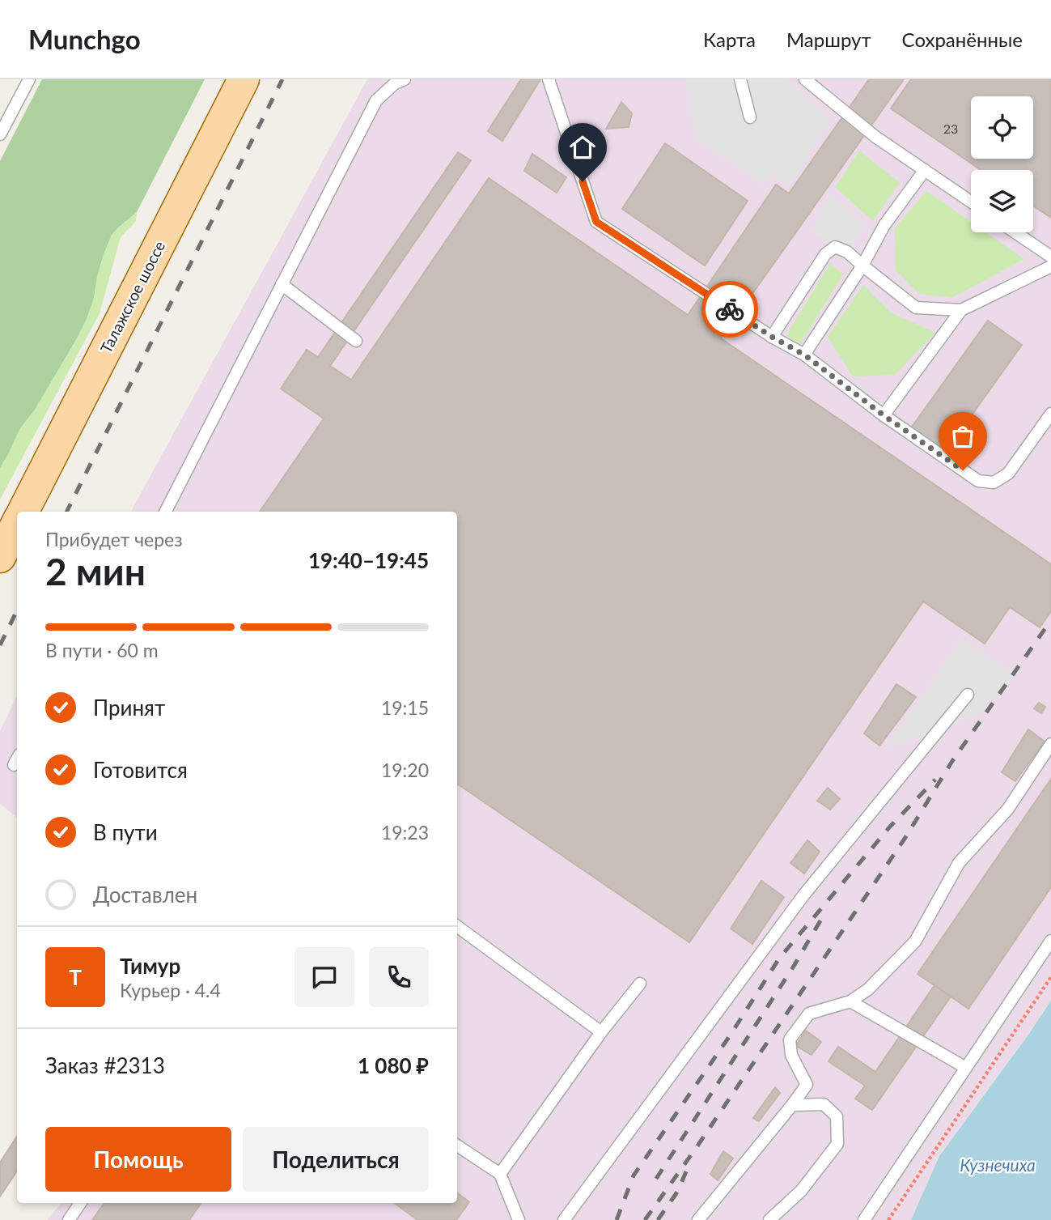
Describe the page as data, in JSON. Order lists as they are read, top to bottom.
{
  "streets": {
    "main road": ["Талажское шоссе"]
  },
  "water": ["Кузнечиха"],
  "house_numbers": ["23"],
  "page": {
    "header": "Munchgo",
    "nav": ["Карта", "Маршрут", "Сохранённые"],
    "heading": ["2 мин", "Прибудет через", "19:40–19:45"],
    "panel": [
      "Тимур",
      "Курьер · 4.4",
      "Заказ #2313",
      "1 080 ₽"
    ],
    "bar": "В пути · 60 m",
    "list": [
      ["Принят", "19:15"],
      ["Готовится", "19:20"],
      ["В пути", "19:23"],
      "Доставлен"
    ],
    "round": "Т",
    "buttons": ["Помощь", "Поделиться"]
  }
}
